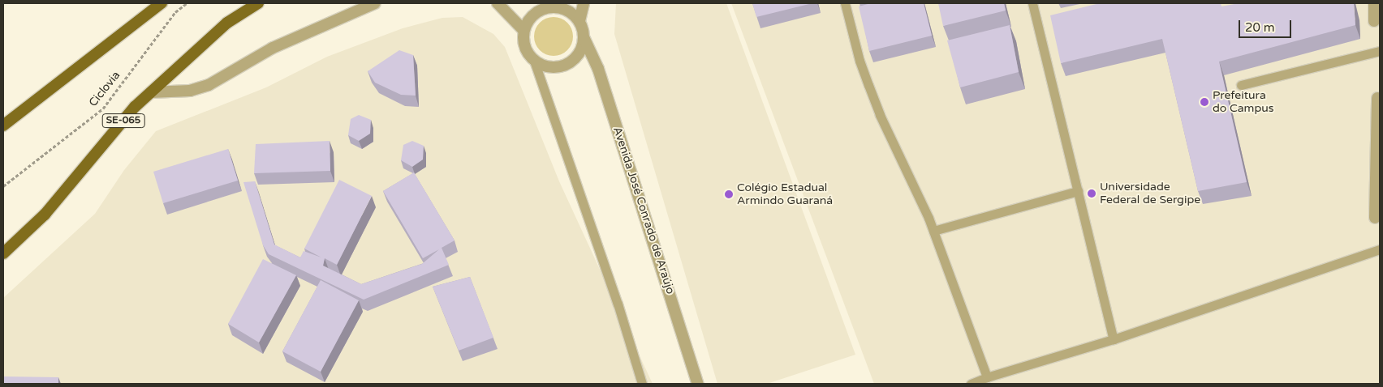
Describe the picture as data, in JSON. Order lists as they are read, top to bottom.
{
  "streets": {
    "main road": ["SE-065"],
    "street": ["Avenida José Conrado de Araújo"],
    "path": ["Ciclovia"]
  },
  "places": ["Prefeitura do Campus", "Universidade Federal de Sergipe", "Colégio Estadual Armindo Guaraná"],
  "scale_bar": "20 m"
}
